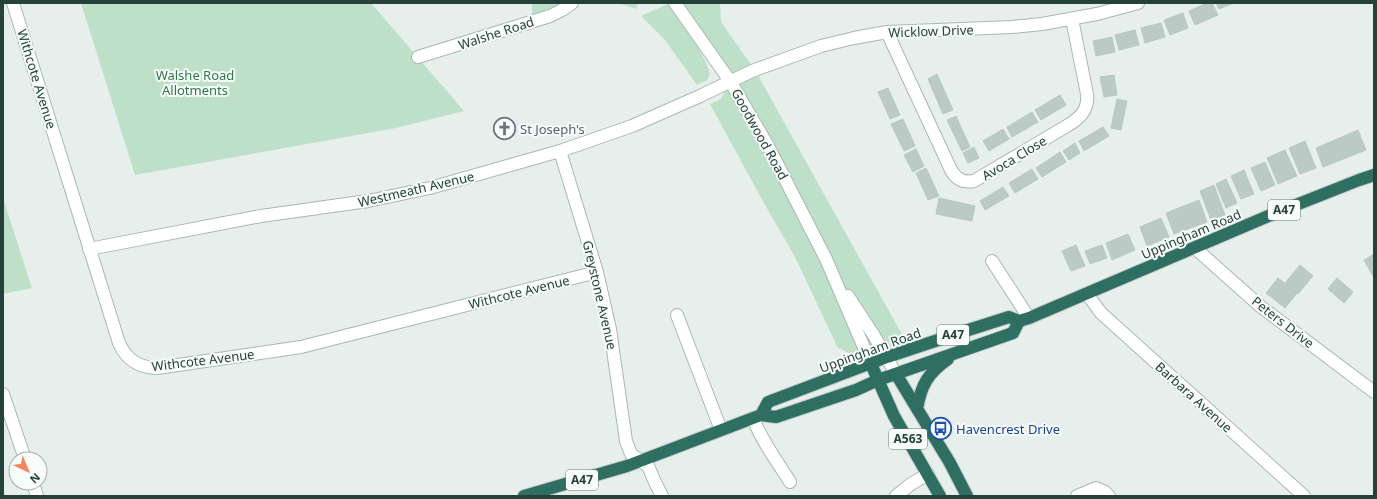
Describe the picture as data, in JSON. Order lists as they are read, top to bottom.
{
  "streets": {
    "highway": ["A47", "Uppingham Road", "A563"],
    "street": [
      "Wicklow Drive",
      "Walshe Road",
      "Withcote Avenue",
      "Goodwood Road",
      "Avoca Close",
      "Westmeath Avenue",
      "Greystone Avenue",
      "Peters Drive",
      "Barbara Avenue"
    ]
  },
  "crossings": [
    ["Wicklow Drive", "Goodwood Road"],
    ["Wicklow Drive", "Avoca Close"],
    ["Wicklow Drive", "Westmeath Avenue"],
    ["Withcote Avenue", "Westmeath Avenue"],
    ["Withcote Avenue", "Greystone Avenue"],
    ["Goodwood Road", "Westmeath Avenue"],
    ["Goodwood Road", "Uppingham Road"],
    ["Goodwood Road", "A563"],
    ["Westmeath Avenue", "Greystone Avenue"],
    ["Uppingham Road", "Greystone Avenue"],
    ["Uppingham Road", "Peters Drive"],
    ["Uppingham Road", "Barbara Avenue"],
    ["Uppingham Road", "A563"]
  ],
  "parks": ["Walshe Road Allotments"],
  "places": {
    "church": ["St Joseph's"],
    "bus stop": ["Havencrest Drive"]
  },
  "north": "bottom right"
}
